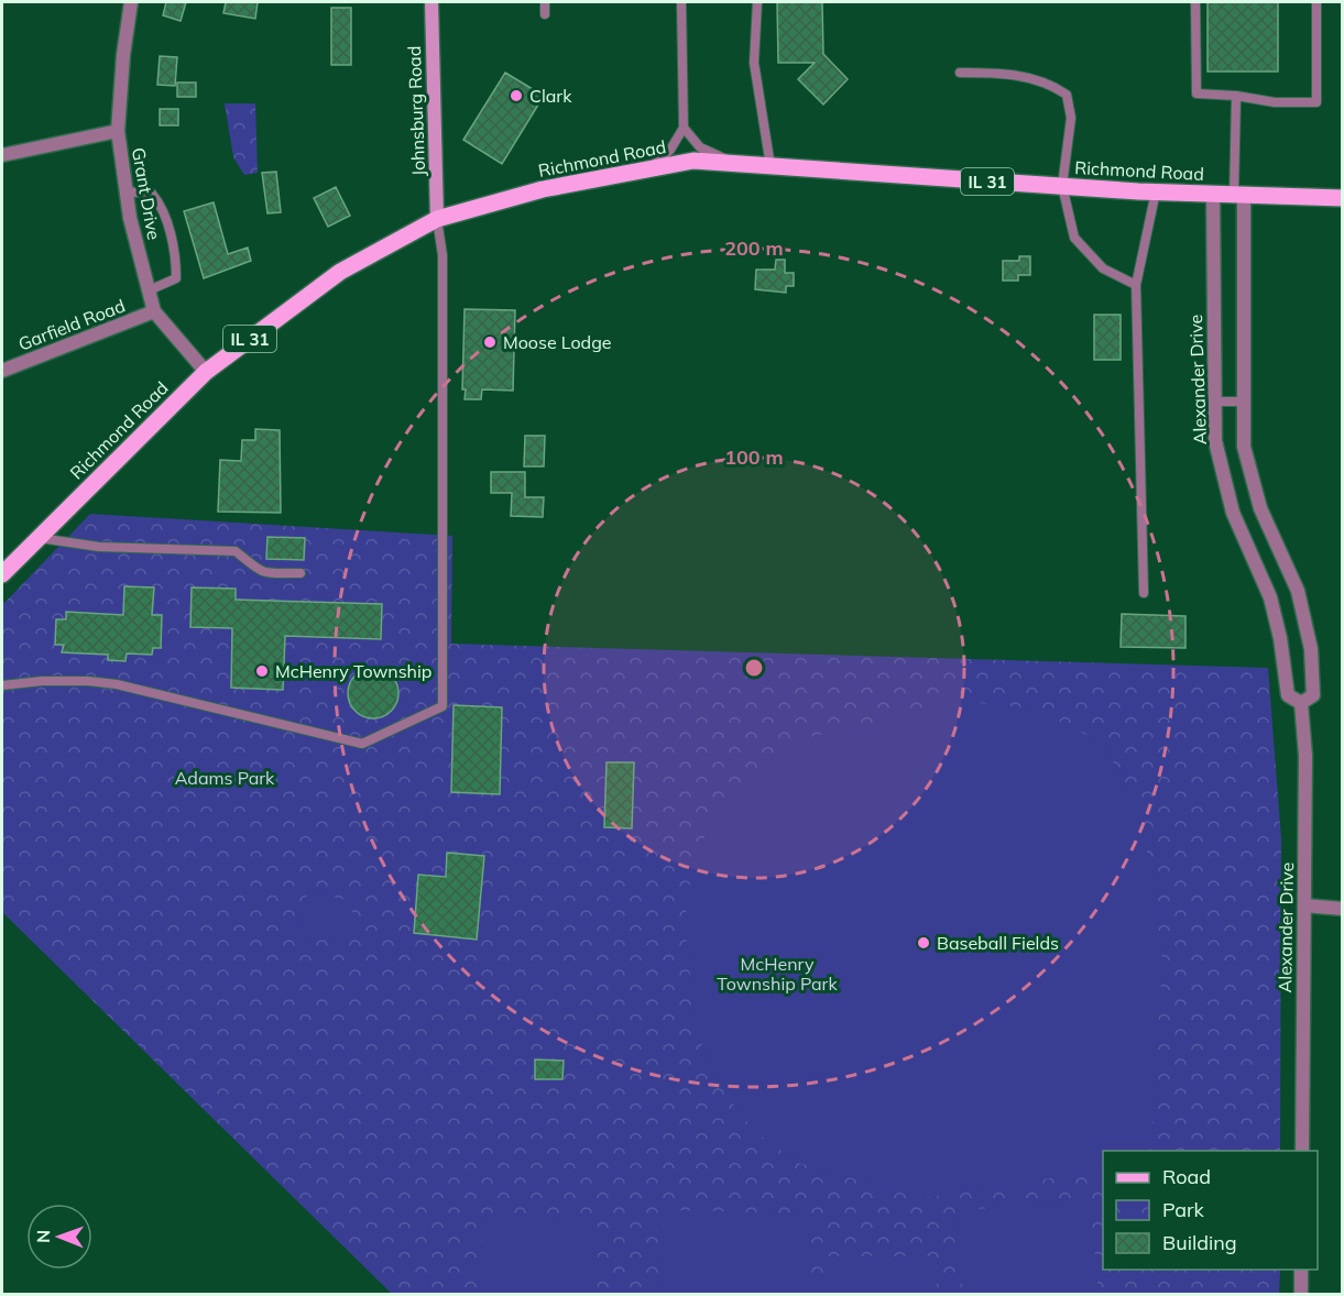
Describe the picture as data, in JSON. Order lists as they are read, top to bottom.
{
  "streets": {
    "main road": ["Richmond Road", "IL 31"],
    "street": [
      "Johnsburg Road",
      "Grant Drive",
      "Garfield Road",
      "Alexander Drive"
    ]
  },
  "crossings": [
    ["Johnsburg Road", "Richmond Road"],
    ["Richmond Road", "Grant Drive"],
    ["Richmond Road", "Alexander Drive"],
    ["Grant Drive", "Garfield Road"]
  ],
  "parks": ["Adams Park", "McHenry Township Park"],
  "places": [
    "Clark",
    "Moose Lodge",
    "McHenry Township",
    "Baseball Fields"
  ],
  "legend": ["Road", "Park", "Building"],
  "north": "left",
  "rings": ["200 m", "100 m"]
}
